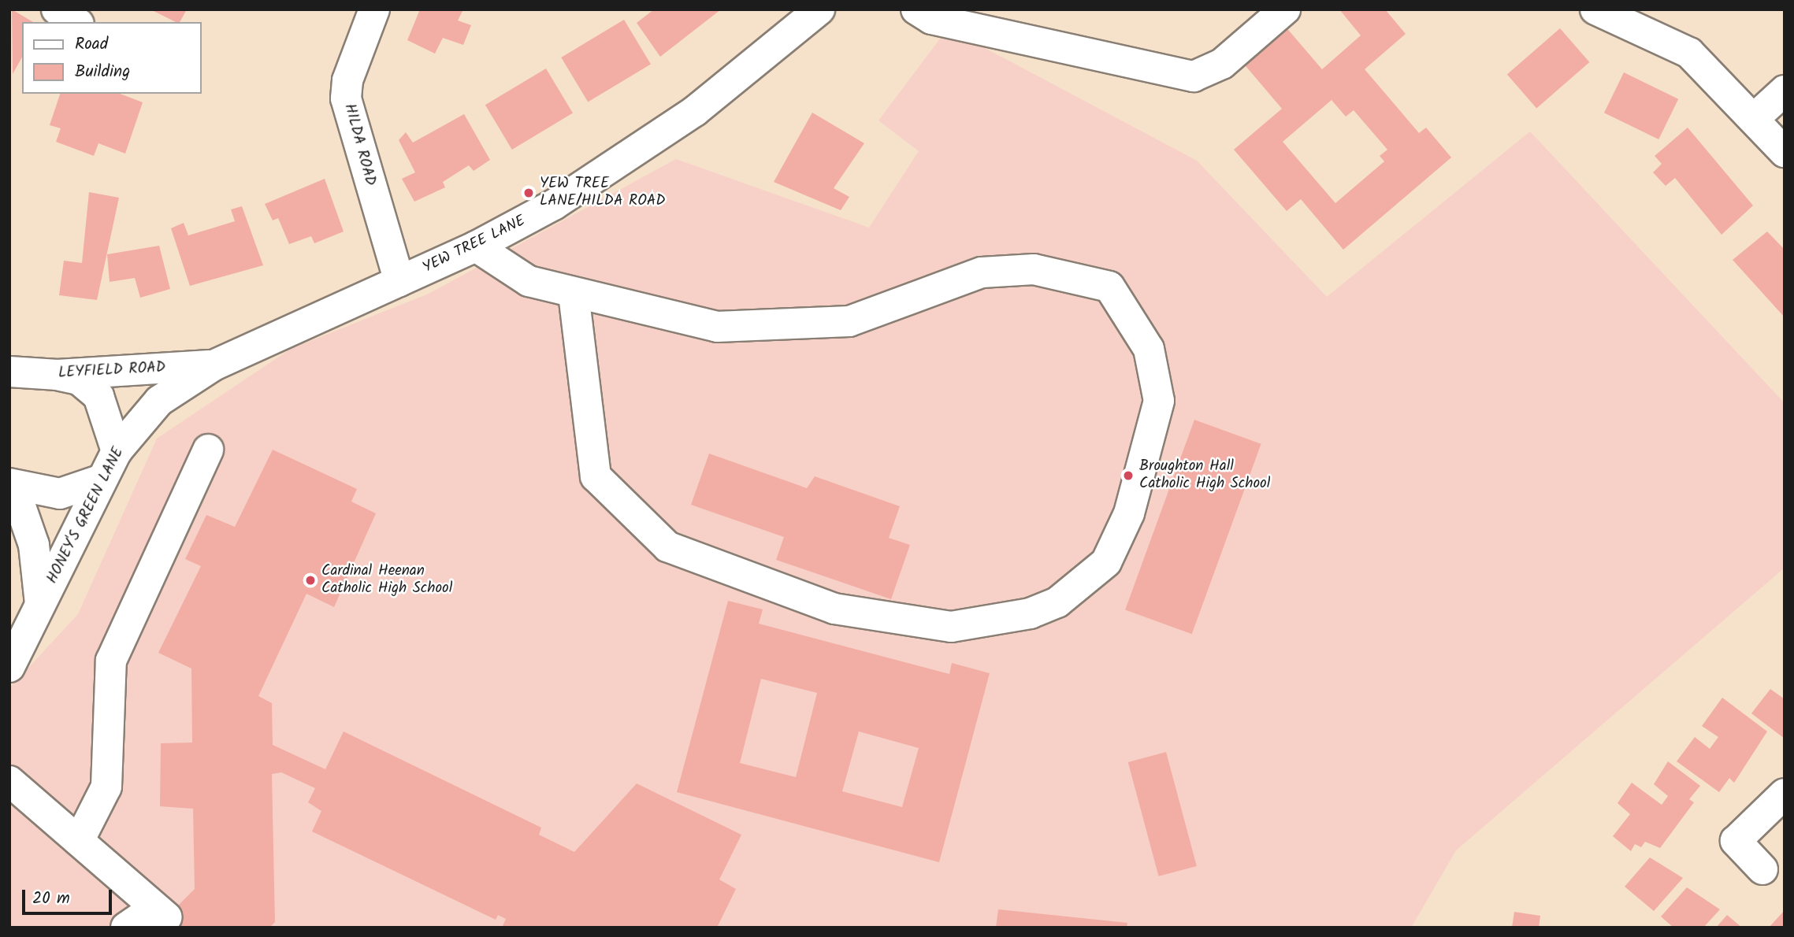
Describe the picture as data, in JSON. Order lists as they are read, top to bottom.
{
  "streets": {
    "street": [
      "HILDA ROAD",
      "YEW TREE LANE",
      "LEYFIELD ROAD",
      "HONEY'S GREEN LANE"
    ]
  },
  "crossings": [
    ["HILDA ROAD", "YEW TREE LANE"],
    ["YEW TREE LANE", "LEYFIELD ROAD"],
    ["YEW TREE LANE", "HONEY'S GREEN LANE"],
    ["LEYFIELD ROAD", "HONEY'S GREEN LANE"]
  ],
  "places": ["YEW TREE LANE/HILDA ROAD", "Broughton Hall Catholic High School", "Cardinal Heenan Catholic High School"],
  "legend": ["Road", "Building"],
  "scale_bar": "20 m"
}
